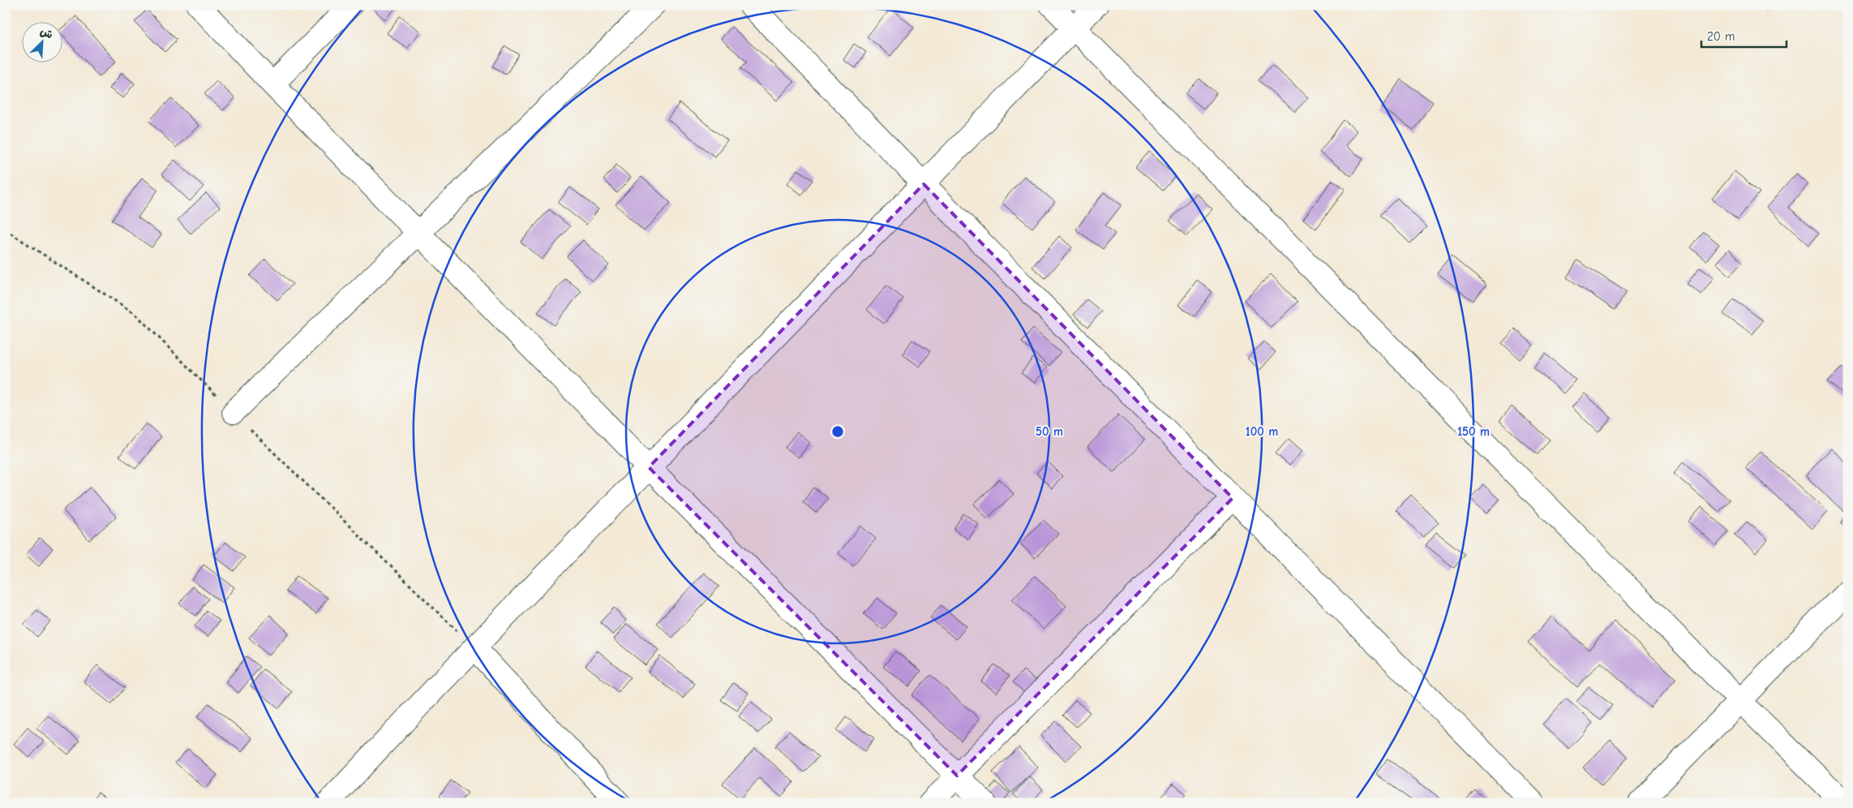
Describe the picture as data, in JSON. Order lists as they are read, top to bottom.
{
  "scale_bar": "20 m",
  "north": "top right",
  "rings": ["50 m", "100 m", "150 m"]
}
